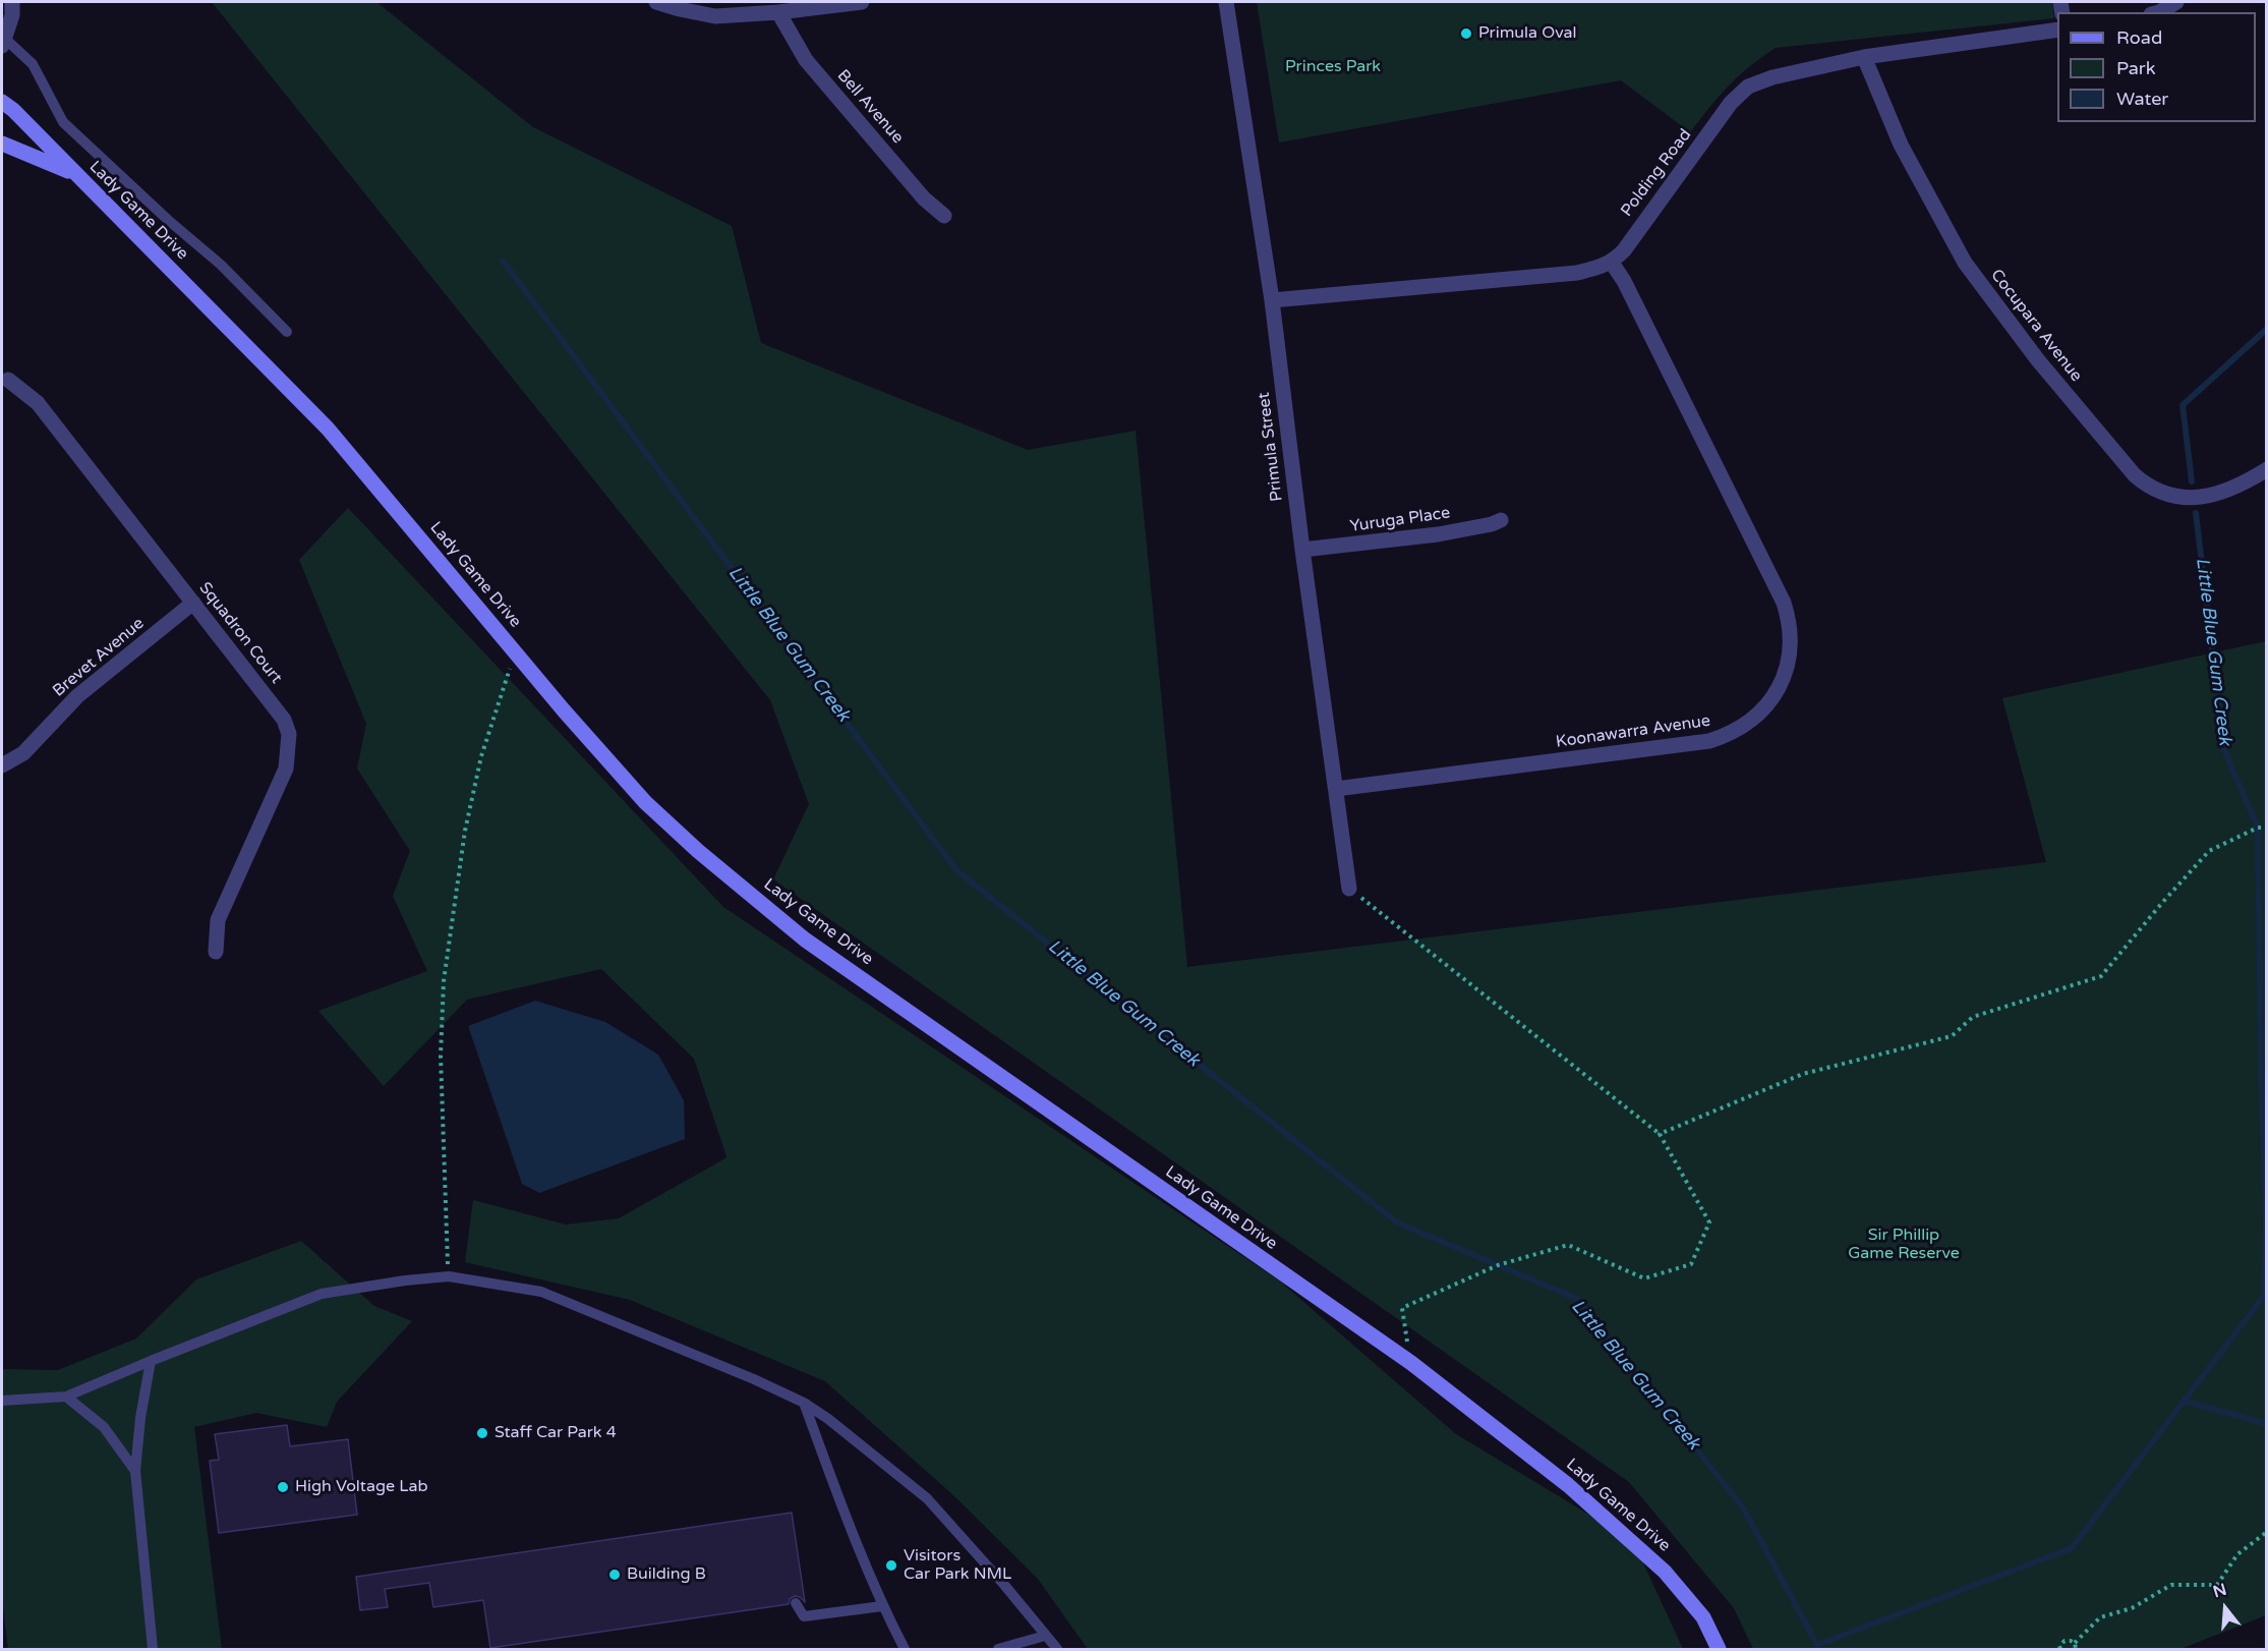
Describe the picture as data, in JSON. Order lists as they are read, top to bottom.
{
  "streets": {
    "main road": ["Lady Game Drive"],
    "street": [
      "Bell Avenue",
      "Polding Road",
      "Cocupara Avenue",
      "Primula Street",
      "Yuruga Place",
      "Squadron Court",
      "Brevet Avenue",
      "Koonawarra Avenue"
    ]
  },
  "crossings": [
    ["Polding Road", "Cocupara Avenue"],
    ["Polding Road", "Koonawarra Avenue"],
    ["Primula Street", "Yuruga Place"],
    ["Primula Street", "Koonawarra Avenue"],
    ["Squadron Court", "Brevet Avenue"]
  ],
  "water": ["Little Blue Gum Creek"],
  "parks": ["Princes Park", "Sir Phillip Game Reserve"],
  "places": [
    "Primula Oval",
    "Staff Car Park 4",
    "High Voltage Lab",
    "Visitors Car Park NML",
    "Building B"
  ],
  "legend": ["Road", "Park", "Water"],
  "north": "top"
}
